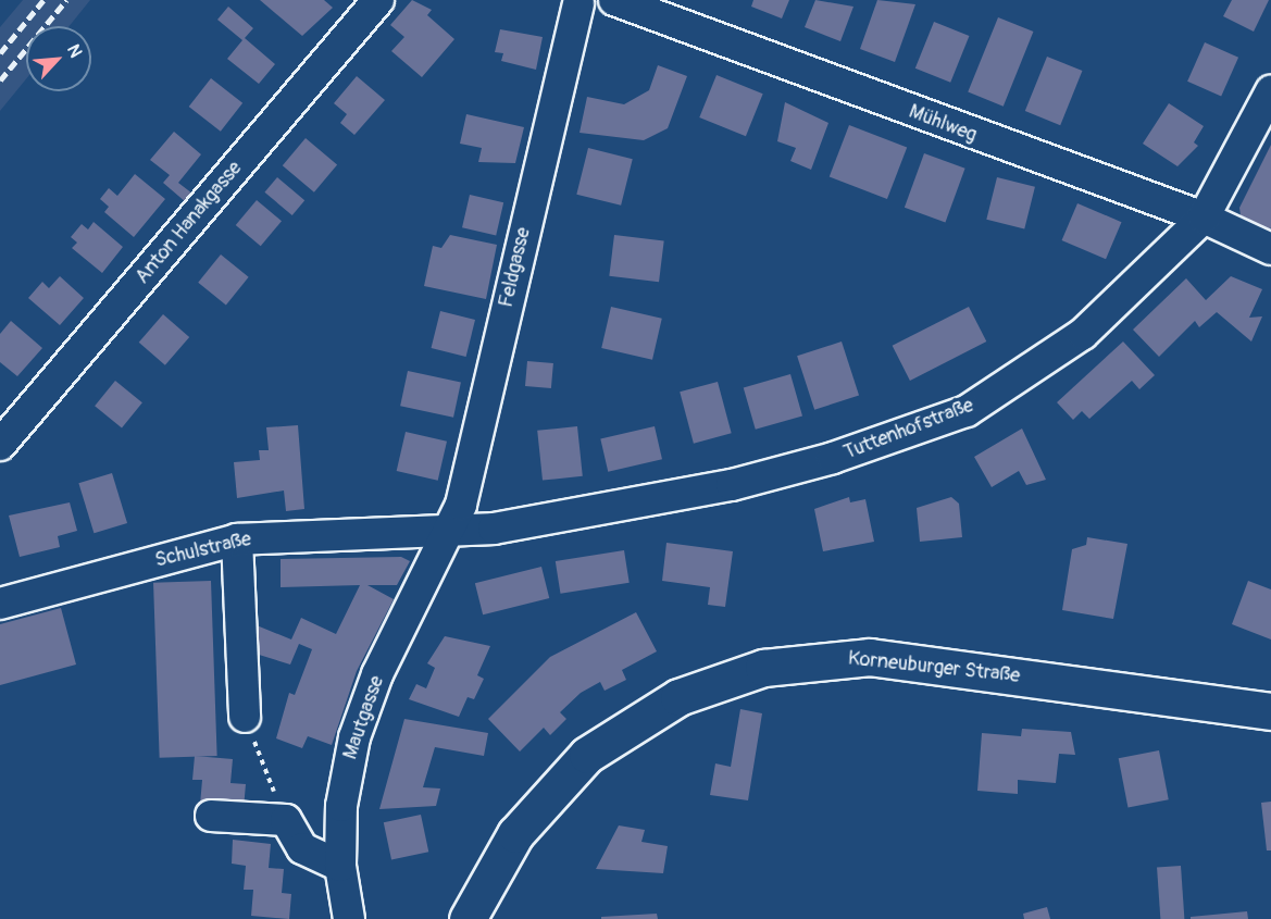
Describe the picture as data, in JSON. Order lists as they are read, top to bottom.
{
  "streets": {
    "main road": ["Korneuburger Straße"],
    "street": [
      "Mühlweg",
      "Anton Hanakgasse",
      "Feldgasse",
      "Tuttenhofstraße",
      "Schulstraße",
      "Mautgasse"
    ]
  },
  "crossings": [
    ["Mühlweg", "Tuttenhofstraße"],
    ["Feldgasse", "Tuttenhofstraße"],
    ["Feldgasse", "Schulstraße"],
    ["Feldgasse", "Mautgasse"],
    ["Tuttenhofstraße", "Schulstraße"],
    ["Tuttenhofstraße", "Mautgasse"],
    ["Schulstraße", "Mautgasse"]
  ],
  "north": "top right"
}
